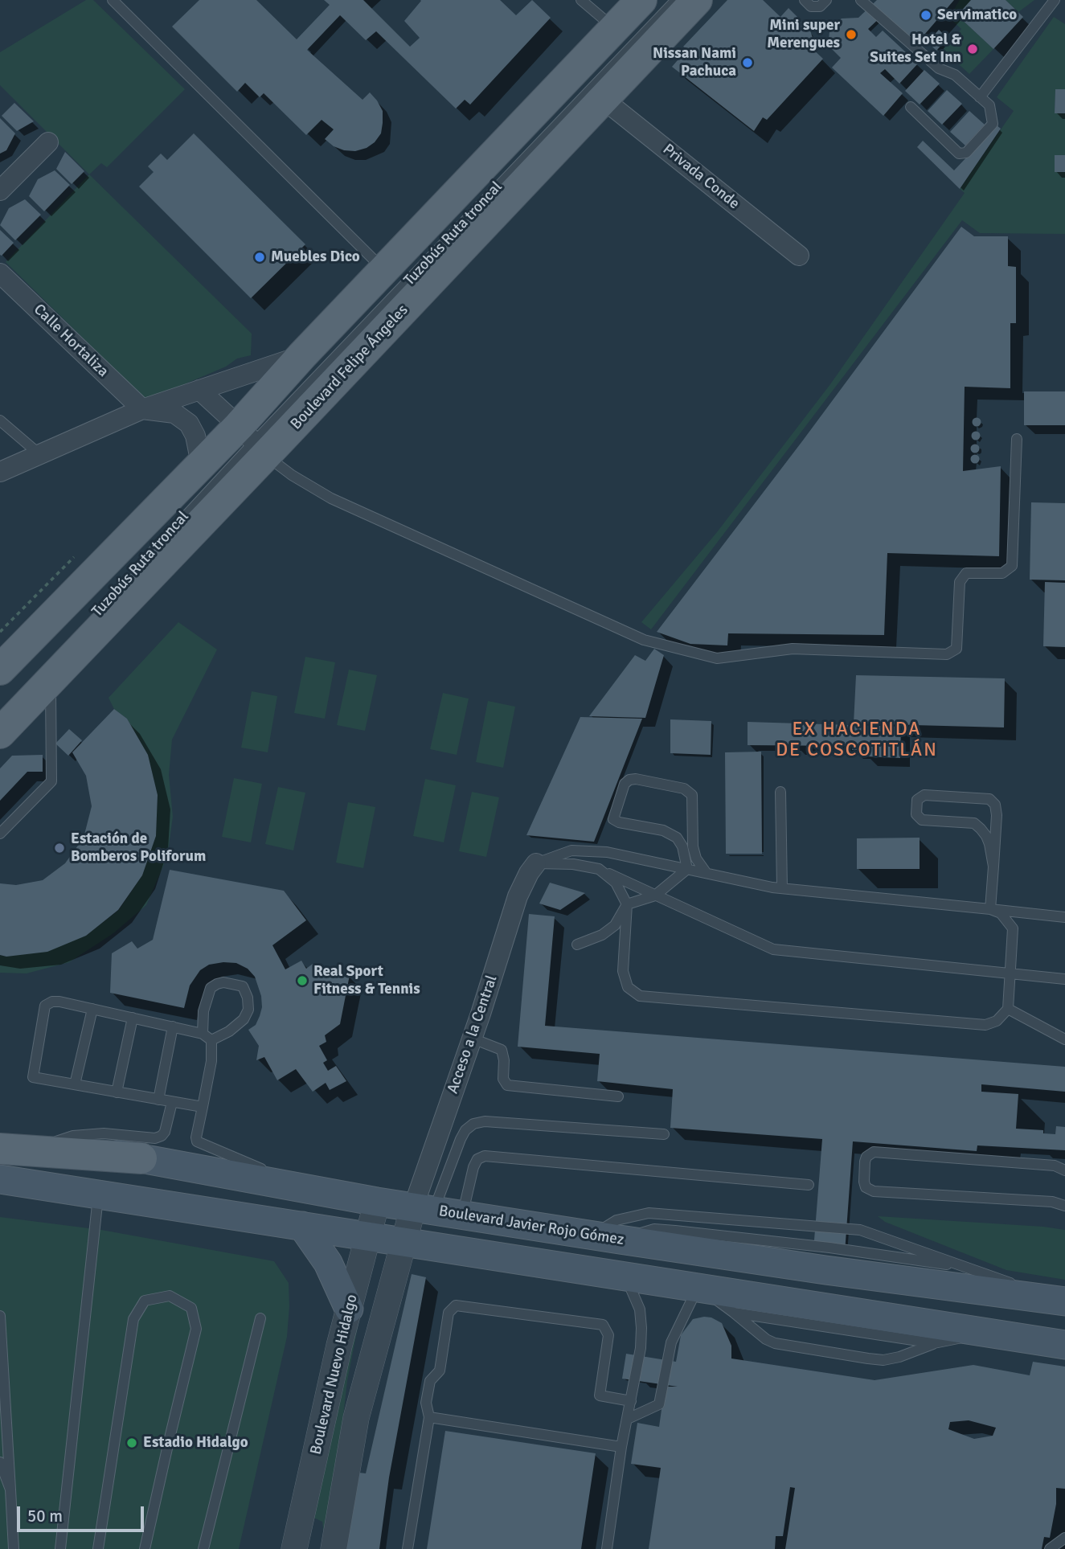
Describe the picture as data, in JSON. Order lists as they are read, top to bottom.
{
  "streets": {
    "main road": ["Boulevard Felipe Ángeles", "Boulevard Javier Rojo Gómez"],
    "street": [
      "Privada Conde",
      "Calle Hortaliza",
      "Acceso a la Central",
      "Boulevard Nuevo Hidalgo"
    ],
    "lane": ["Tuzobús Ruta troncal"]
  },
  "crossings": [
    ["Privada Conde", "Boulevard Felipe Ángeles"],
    ["Tuzobús Ruta troncal", "Boulevard Felipe Ángeles"],
    ["Acceso a la Central", "Boulevard Javier Rojo Gómez"],
    ["Acceso a la Central", "Boulevard Nuevo Hidalgo"],
    ["Boulevard Javier Rojo Gómez", "Boulevard Nuevo Hidalgo"]
  ],
  "districts": ["EX HACIENDA DE COSCOTITLÁN"],
  "places": [
    "Servimatico",
    "Mini super Merengues",
    "Hotel & Suites Set Inn",
    "Nissan Nami Pachuca",
    "Muebles Dico",
    "Estación de Bomberos Poliforum",
    "Real Sport Fitness & Tennis",
    "Estadio Hidalgo"
  ],
  "scale_bar": "50 m"
}
